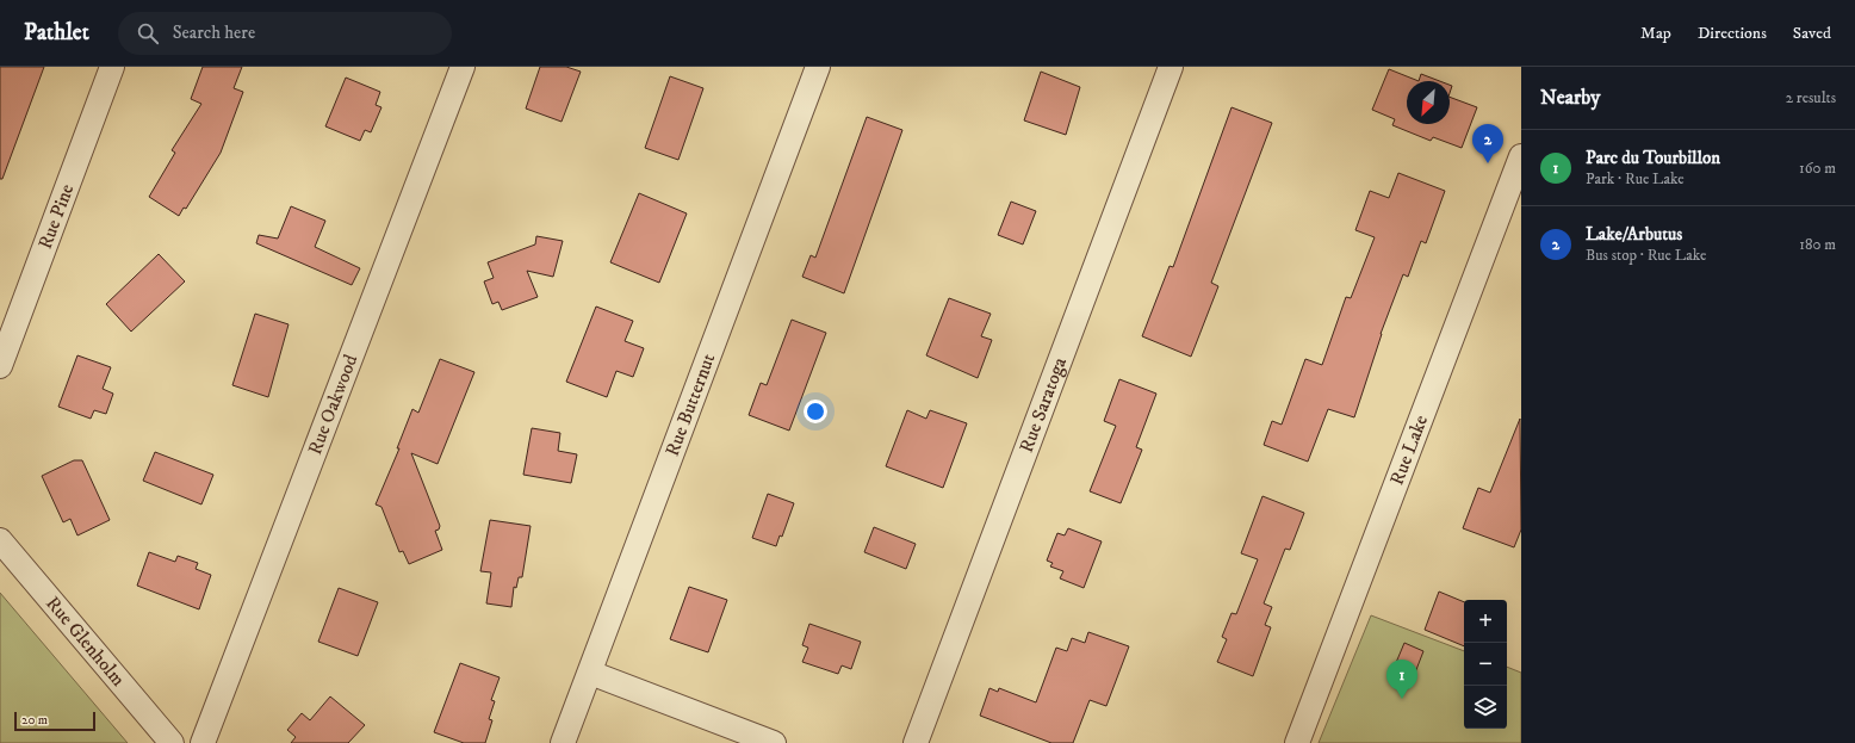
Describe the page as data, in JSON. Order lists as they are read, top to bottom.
{
  "streets": {
    "street": [
      "Rue Pine",
      "Rue Oakwood",
      "Rue Butternut",
      "Rue Saratoga",
      "Rue Lake",
      "Rue Glenholm"
    ]
  },
  "scale_bar": "20 m",
  "north": "bottom left",
  "page": {
    "header": "Pathlet",
    "search": "Search here",
    "nav": ["Map", "Directions", "Saved"],
    "heading": ["Nearby", "2 results"],
    "pins": ["2", "1"],
    "list": [
      {
        "mark": "1",
        "name": "Parc du Tourbillon",
        "note": "Park · Rue Lake",
        "value": "160 m"
      },
      {
        "mark": "2",
        "name": "Lake/Arbutus",
        "note": "Bus stop · Rue Lake",
        "value": "180 m"
      }
    ],
    "map_buttons": ["+", "−"],
    "scale": "20 m"
  }
}
